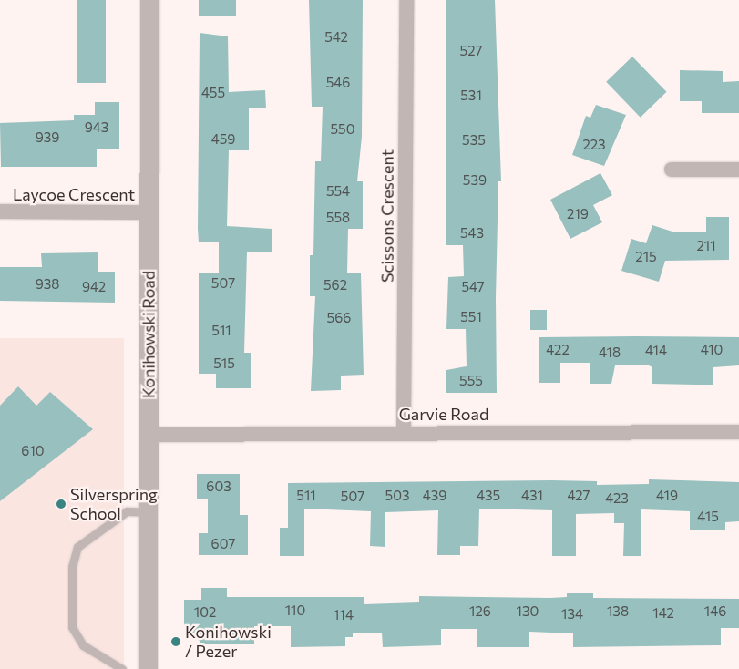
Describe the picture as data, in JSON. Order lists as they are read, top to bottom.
{
  "streets": {
    "street": [
      "Laycoe Crescent",
      "Scissons Crescent",
      "Konihowski Road",
      "Garvie Road"
    ]
  },
  "crossings": [
    ["Laycoe Crescent", "Konihowski Road"],
    ["Scissons Crescent", "Garvie Road"],
    ["Konihowski Road", "Garvie Road"]
  ],
  "places": ["Silverspring School", "Konihowski / Pezer"],
  "house_numbers": [
    "542",
    "527",
    "546",
    "455",
    "531",
    "943",
    "550",
    "939",
    "459",
    "535",
    "223",
    "539",
    "554",
    "219",
    "558",
    "543",
    "211",
    "215",
    "507",
    "938",
    "562",
    "942",
    "547",
    "551",
    "566",
    "511",
    "422",
    "410",
    "414",
    "418",
    "515",
    "555",
    "610",
    "603",
    "511",
    "503",
    "439",
    "435",
    "431",
    "427",
    "419",
    "507",
    "423",
    "415",
    "607",
    "110",
    "126",
    "130",
    "138",
    "146",
    "102",
    "142",
    "134",
    "114"
  ]
}
